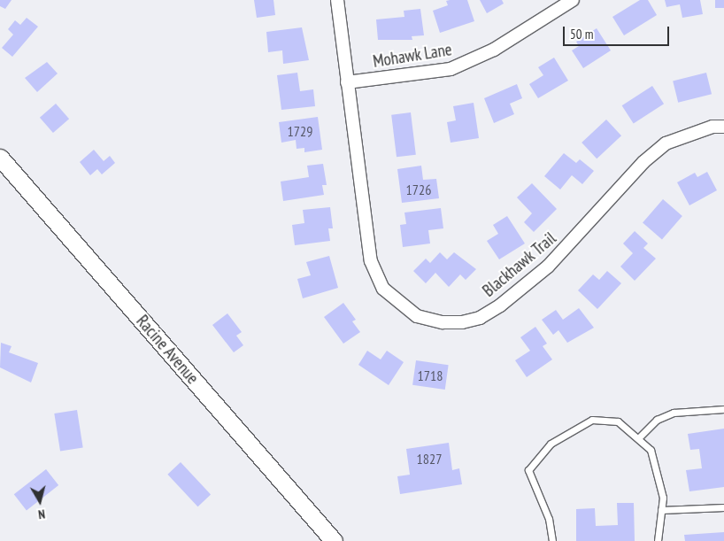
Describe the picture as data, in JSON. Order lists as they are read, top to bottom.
{
  "streets": {
    "main road": ["Racine Avenue"],
    "street": ["Mohawk Lane", "Blackhawk Trail"]
  },
  "crossings": [
    ["Mohawk Lane", "Blackhawk Trail"]
  ],
  "house_numbers": [
    "1729",
    "1726",
    "1718",
    "1827"
  ],
  "scale_bar": "50 m",
  "north": "bottom"
}
